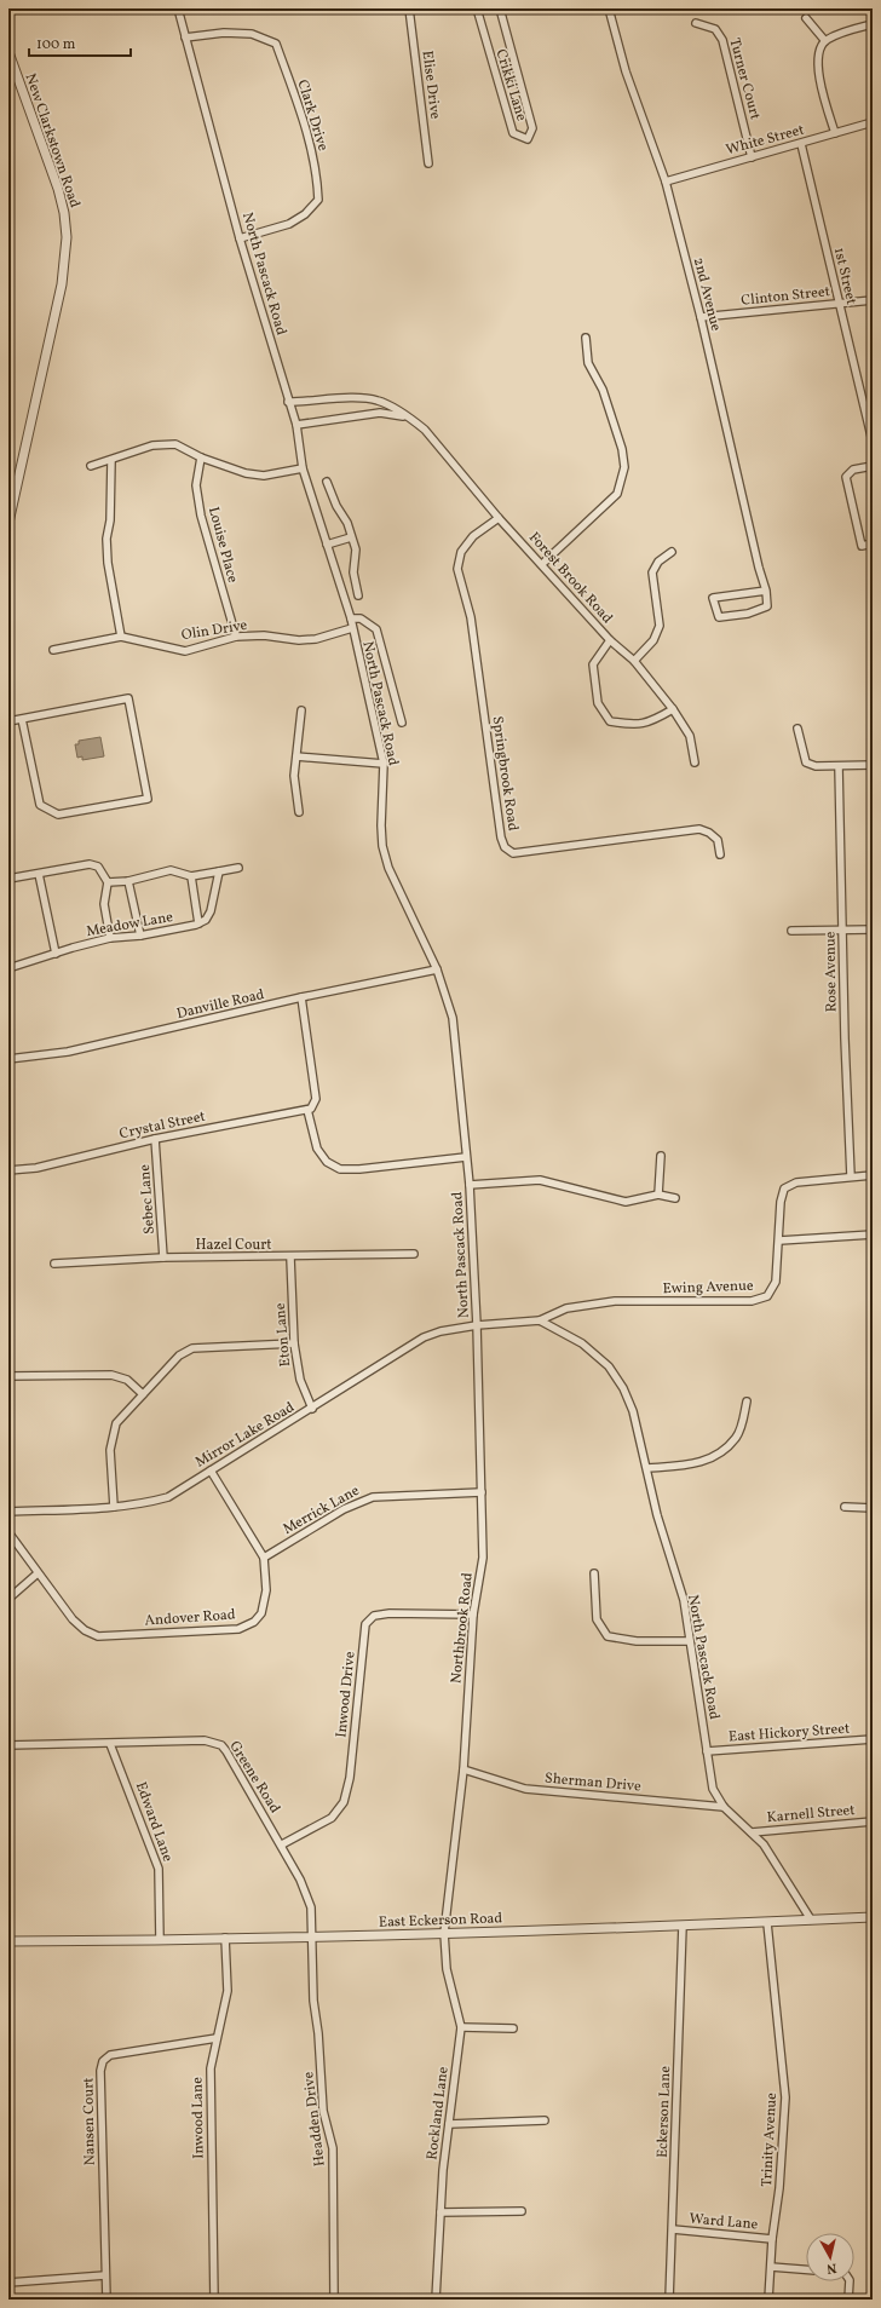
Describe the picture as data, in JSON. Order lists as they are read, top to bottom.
{
  "streets": {
    "street": [
      "Turner Court",
      "Elise Drive",
      "Crikki Lane",
      "Clark Drive",
      "White Street",
      "New Clarkstown Road",
      "North Pascack Road",
      "1st Street",
      "2nd Avenue",
      "Clinton Street",
      "Louise Place",
      "Forest Brook Road",
      "Olin Drive",
      "Springbrook Road",
      "Meadow Lane",
      "Rose Avenue",
      "Danville Road",
      "Crystal Street",
      "Sebec Lane",
      "Hazel Court",
      "Ewing Avenue",
      "Eton Lane",
      "Mirror Lake Road",
      "Merrick Lane",
      "Andover Road",
      "Northbrook Road",
      "Inwood Drive",
      "East Hickory Street",
      "Greene Road",
      "Sherman Drive",
      "Karnell Street",
      "Edward Lane",
      "East Eckerson Road",
      "Eckerson Lane",
      "Rockland Lane",
      "Inwood Lane",
      "Headden Drive",
      "Nansen Court",
      "Trinity Avenue",
      "Ward Lane"
    ]
  },
  "crossings": [
    ["Turner Court", "White Street"],
    ["Clark Drive", "North Pascack Road"],
    ["White Street", "1st Street"],
    ["White Street", "2nd Avenue"],
    ["North Pascack Road", "Forest Brook Road"],
    ["North Pascack Road", "Olin Drive"],
    ["North Pascack Road", "Danville Road"],
    ["North Pascack Road", "Ewing Avenue"],
    ["North Pascack Road", "Mirror Lake Road"],
    ["North Pascack Road", "Northbrook Road"],
    ["North Pascack Road", "East Hickory Street"],
    ["North Pascack Road", "Sherman Drive"],
    ["North Pascack Road", "Karnell Street"],
    ["North Pascack Road", "East Eckerson Road"],
    ["1st Street", "Clinton Street"],
    ["2nd Avenue", "Clinton Street"],
    ["Louise Place", "Olin Drive"],
    ["Forest Brook Road", "Springbrook Road"],
    ["Rose Avenue", "Ewing Avenue"],
    ["Crystal Street", "Sebec Lane"],
    ["Sebec Lane", "Hazel Court"],
    ["Hazel Court", "Eton Lane"],
    ["Eton Lane", "Mirror Lake Road"],
    ["Mirror Lake Road", "Andover Road"],
    ["Mirror Lake Road", "Northbrook Road"],
    ["Merrick Lane", "Andover Road"],
    ["Merrick Lane", "Northbrook Road"],
    ["Northbrook Road", "Inwood Drive"],
    ["Northbrook Road", "Sherman Drive"],
    ["Northbrook Road", "East Eckerson Road"],
    ["Northbrook Road", "Rockland Lane"],
    ["Inwood Drive", "Greene Road"],
    ["Greene Road", "Edward Lane"],
    ["Greene Road", "East Eckerson Road"],
    ["Greene Road", "Headden Drive"],
    ["Edward Lane", "East Eckerson Road"],
    ["East Eckerson Road", "Eckerson Lane"],
    ["East Eckerson Road", "Rockland Lane"],
    ["East Eckerson Road", "Inwood Lane"],
    ["East Eckerson Road", "Headden Drive"],
    ["East Eckerson Road", "Trinity Avenue"],
    ["Eckerson Lane", "Ward Lane"],
    ["Inwood Lane", "Nansen Court"],
    ["Trinity Avenue", "Ward Lane"]
  ],
  "scale_bar": "100 m",
  "north": "bottom"
}
